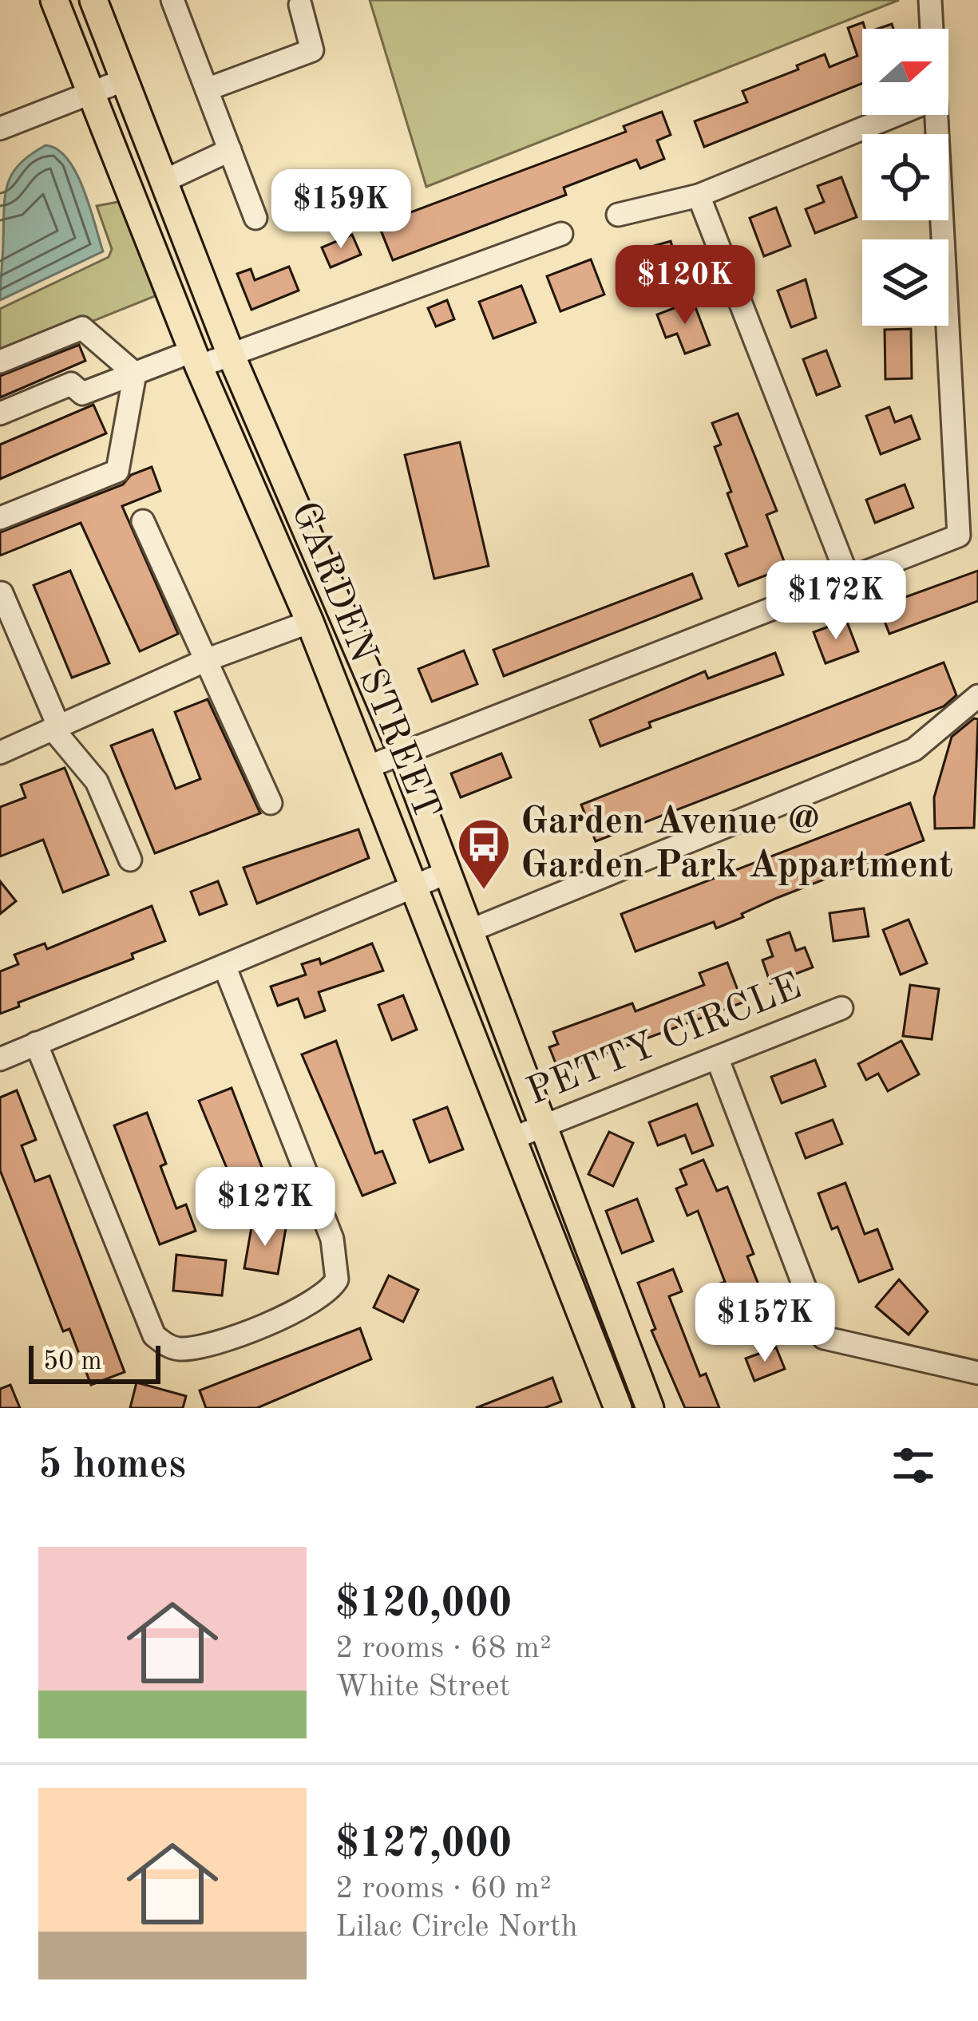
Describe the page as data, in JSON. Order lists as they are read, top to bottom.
{
  "streets": {
    "main road": ["GARDEN STREET"],
    "street": ["PETTY CIRCLE"]
  },
  "crossings": [
    ["GARDEN STREET", "PETTY CIRCLE"]
  ],
  "places": {
    "bus stop": ["Garden Avenue @ Garden Park Appartment"]
  },
  "scale_bar": "50 m",
  "north": "right",
  "page": {
    "price": [
      "$159K",
      "$120K",
      "$172K",
      "$127K",
      "$157K"
    ],
    "scale": "50 m",
    "heading": "5 homes",
    "list": [
      {
        "name": "$120,000",
        "note": "2 rooms · 68 m² · White Street"
      },
      {
        "name": "$127,000",
        "note": "2 rooms · 60 m² · Lilac Circle North"
      }
    ]
  }
}
